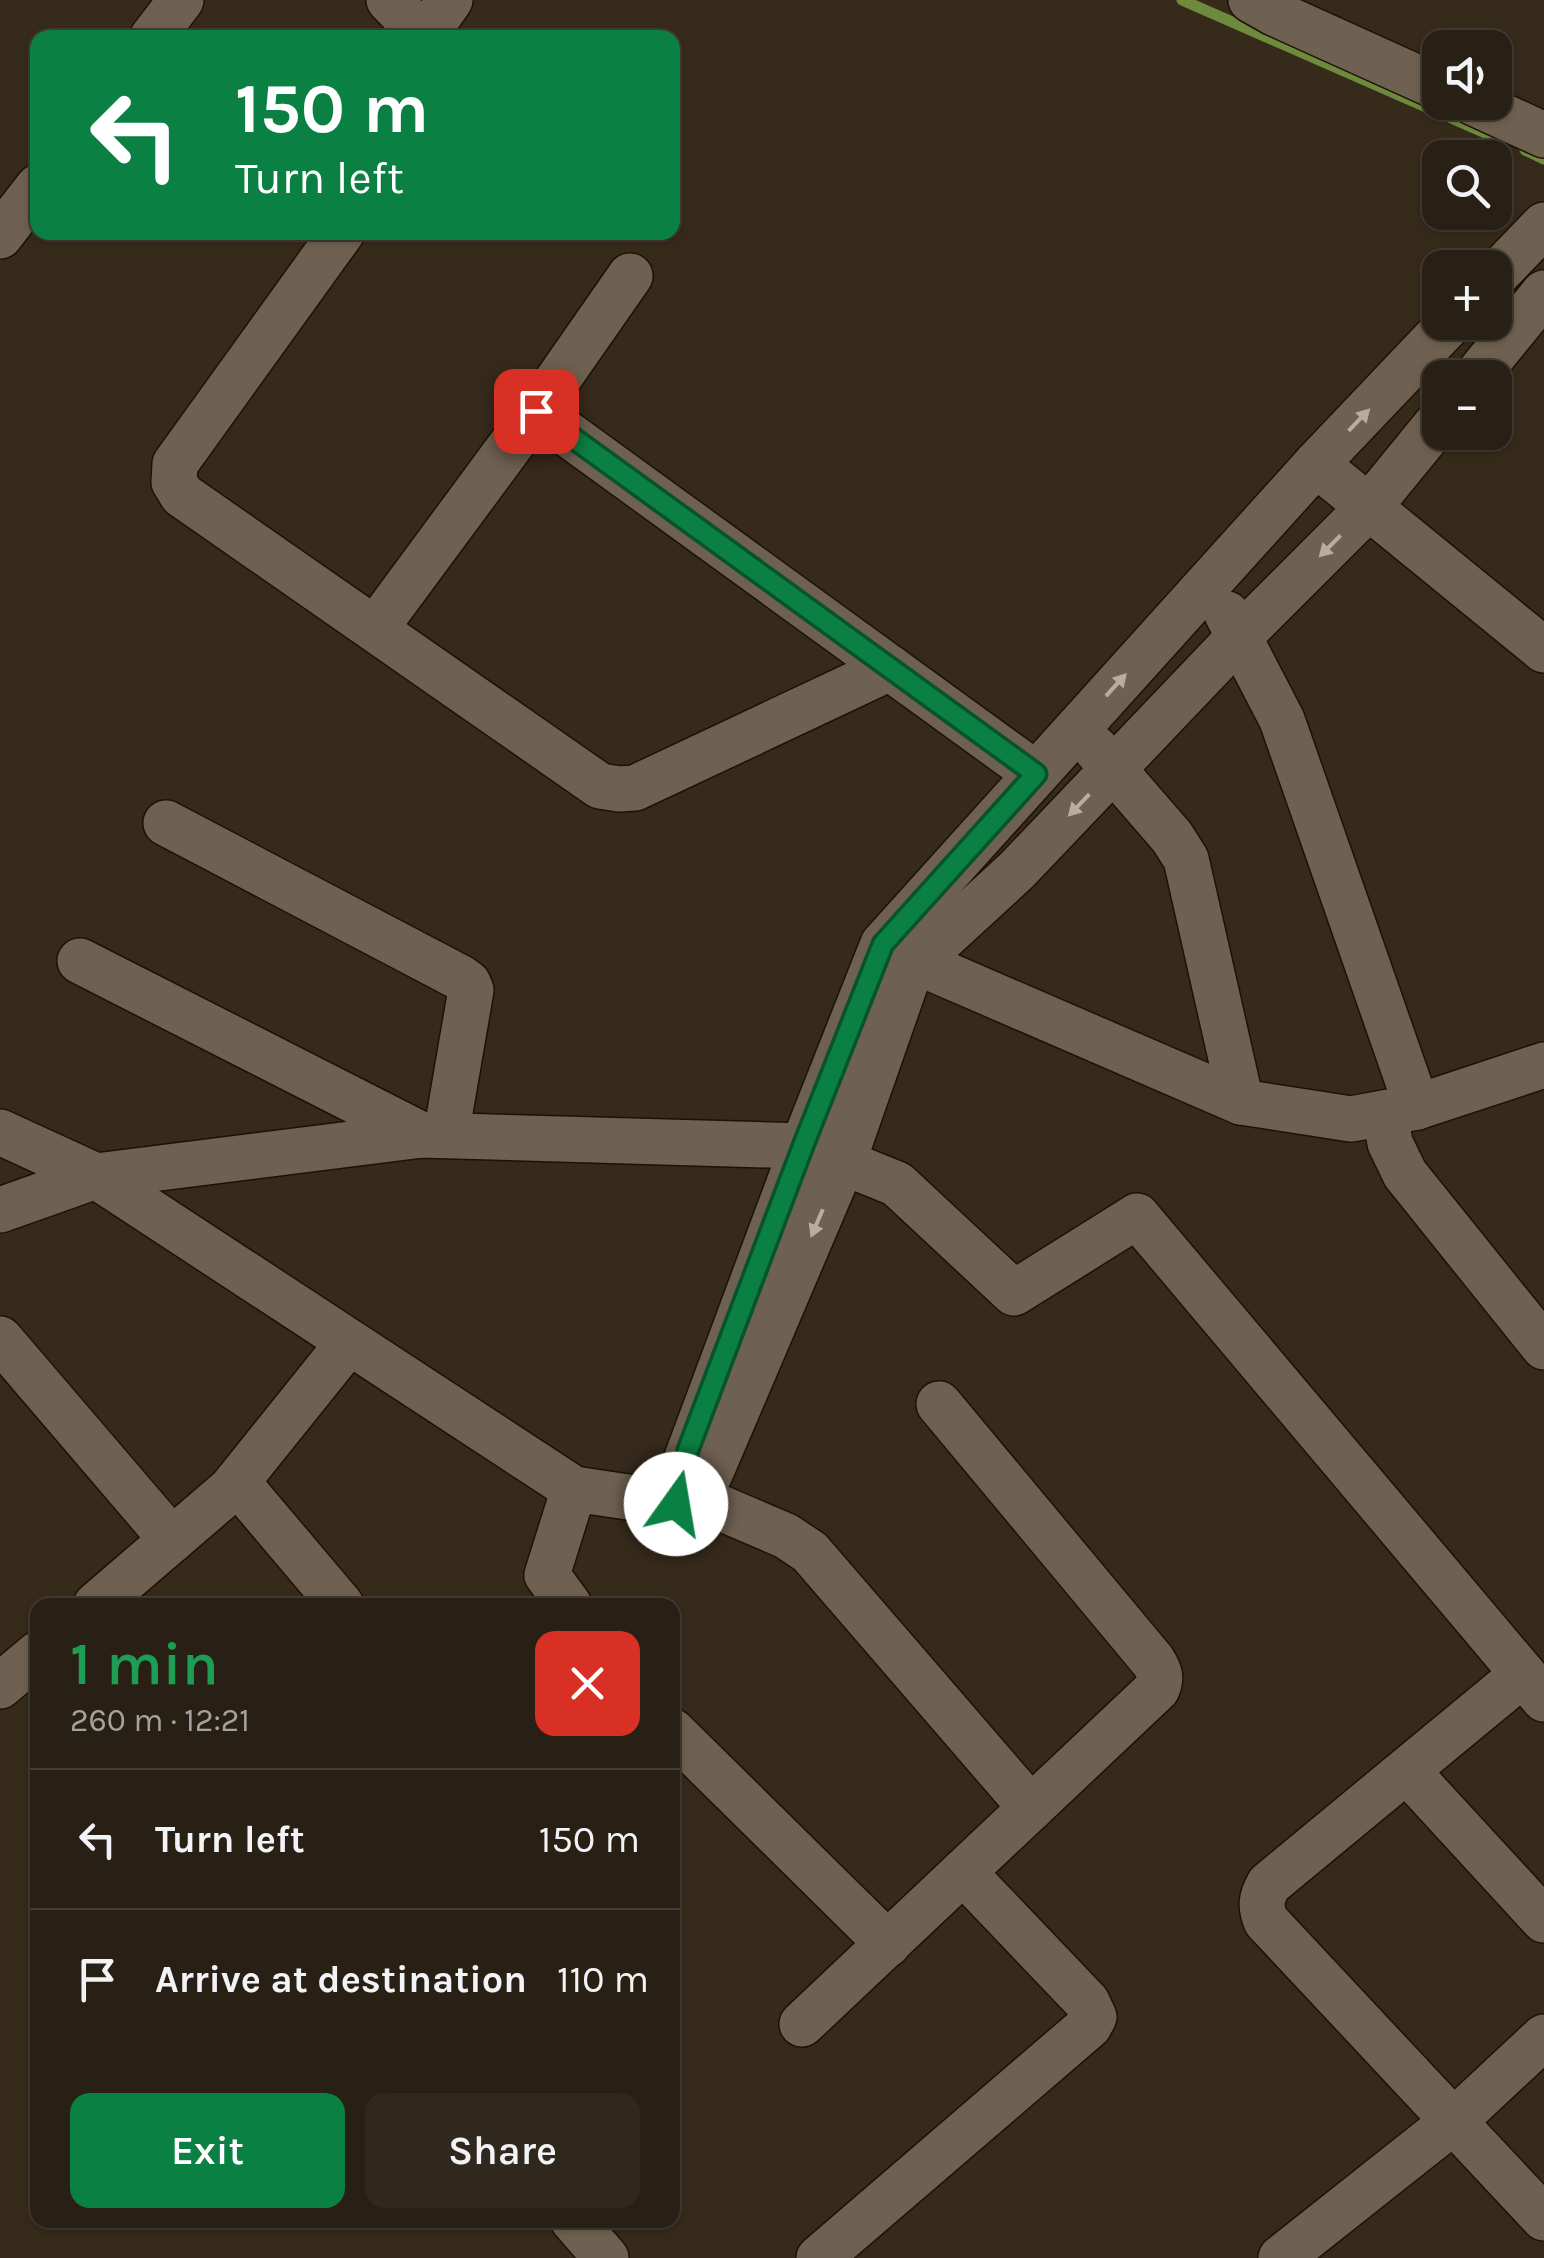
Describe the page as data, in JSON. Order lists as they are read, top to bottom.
{
  "page": {
    "map_buttons": ["+", "−"],
    "turn": ["150 m", "Turn left"],
    "heading": ["1 min", "260 m · 12:21"],
    "list": [
      {
        "name": "Turn left",
        "value": "150 m"
      },
      {
        "name": "Arrive at destination",
        "value": "110 m"
      }
    ],
    "buttons": ["Exit", "Share"]
  }
}
